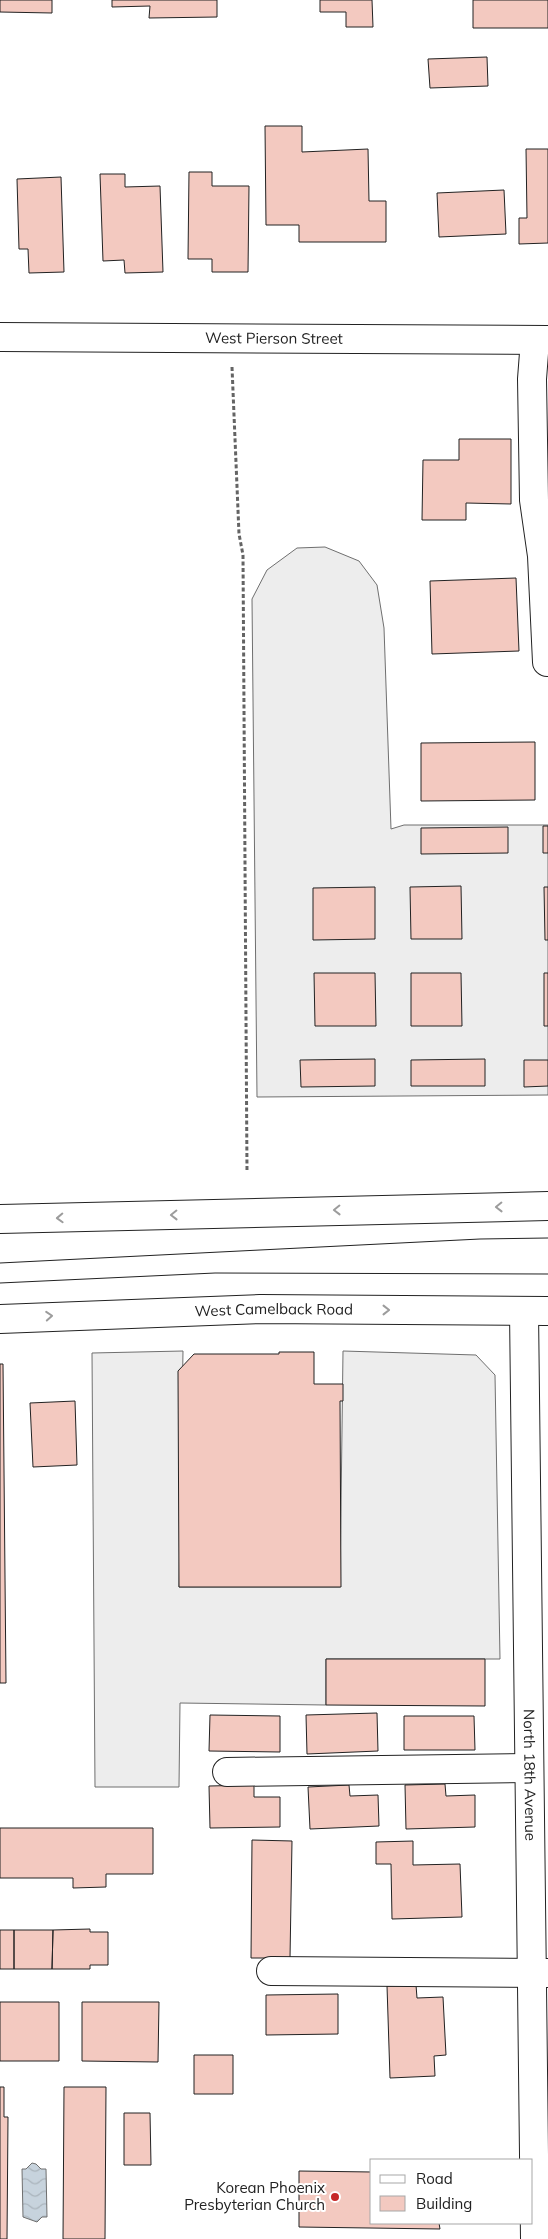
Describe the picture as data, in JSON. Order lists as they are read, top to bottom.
{
  "streets": {
    "street": ["West Pierson Street", "West Camelback Road", "North 18th Avenue"]
  },
  "crossings": [
    ["West Camelback Road", "North 18th Avenue"]
  ],
  "places": ["Korean Phoenix Presbyterian Church"],
  "legend": ["Road", "Building"]
}
